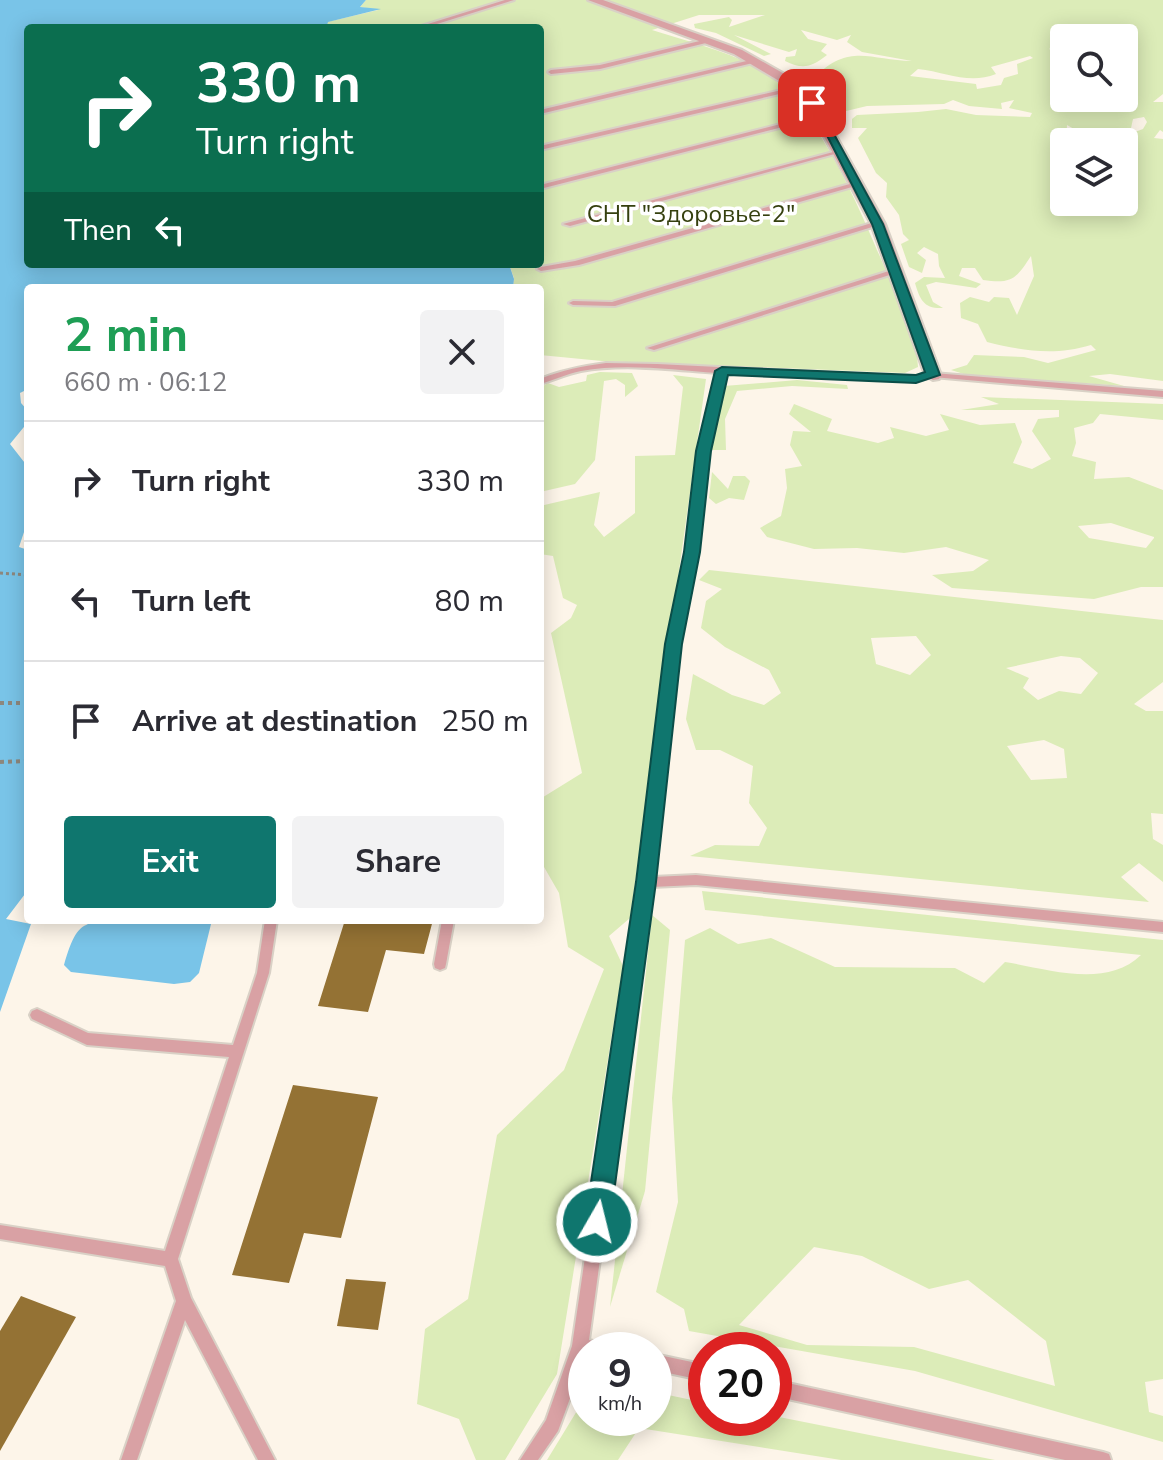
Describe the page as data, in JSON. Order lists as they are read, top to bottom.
{
  "parks": ["СНТ \"Здоровье-2\""],
  "page": {
    "turn": ["330 m", "Turn right"],
    "then": "Then",
    "heading": ["2 min", "660 m · 06:12"],
    "list": [
      {
        "name": "Turn right",
        "value": "330 m"
      },
      {
        "name": "Turn left",
        "value": "80 m"
      },
      {
        "name": "Arrive at destination",
        "value": "250 m"
      }
    ],
    "buttons": ["Exit", "Share"],
    "speed": "9 km/h",
    "limit": "20"
  }
}
